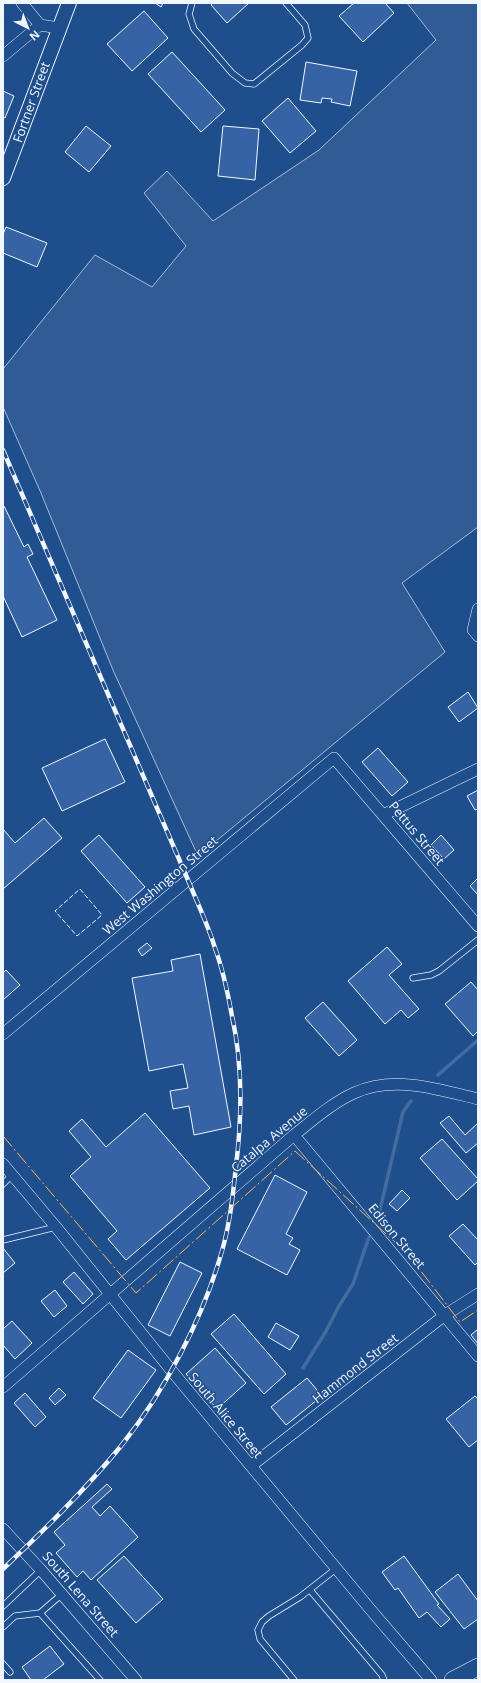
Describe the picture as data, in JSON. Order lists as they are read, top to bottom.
{
  "streets": {
    "street": [
      "Fortner Street",
      "Pettus Street",
      "West Washington Street",
      "Catalpa Avenue",
      "Edison Street",
      "Hammond Street",
      "South Alice Street",
      "South Lena Street"
    ]
  },
  "crossings": [
    ["Pettus Street", "West Washington Street"],
    ["Catalpa Avenue", "Edison Street"],
    ["Catalpa Avenue", "South Alice Street"],
    ["Edison Street", "Hammond Street"],
    ["Hammond Street", "South Alice Street"]
  ],
  "north": "bottom right"
}
